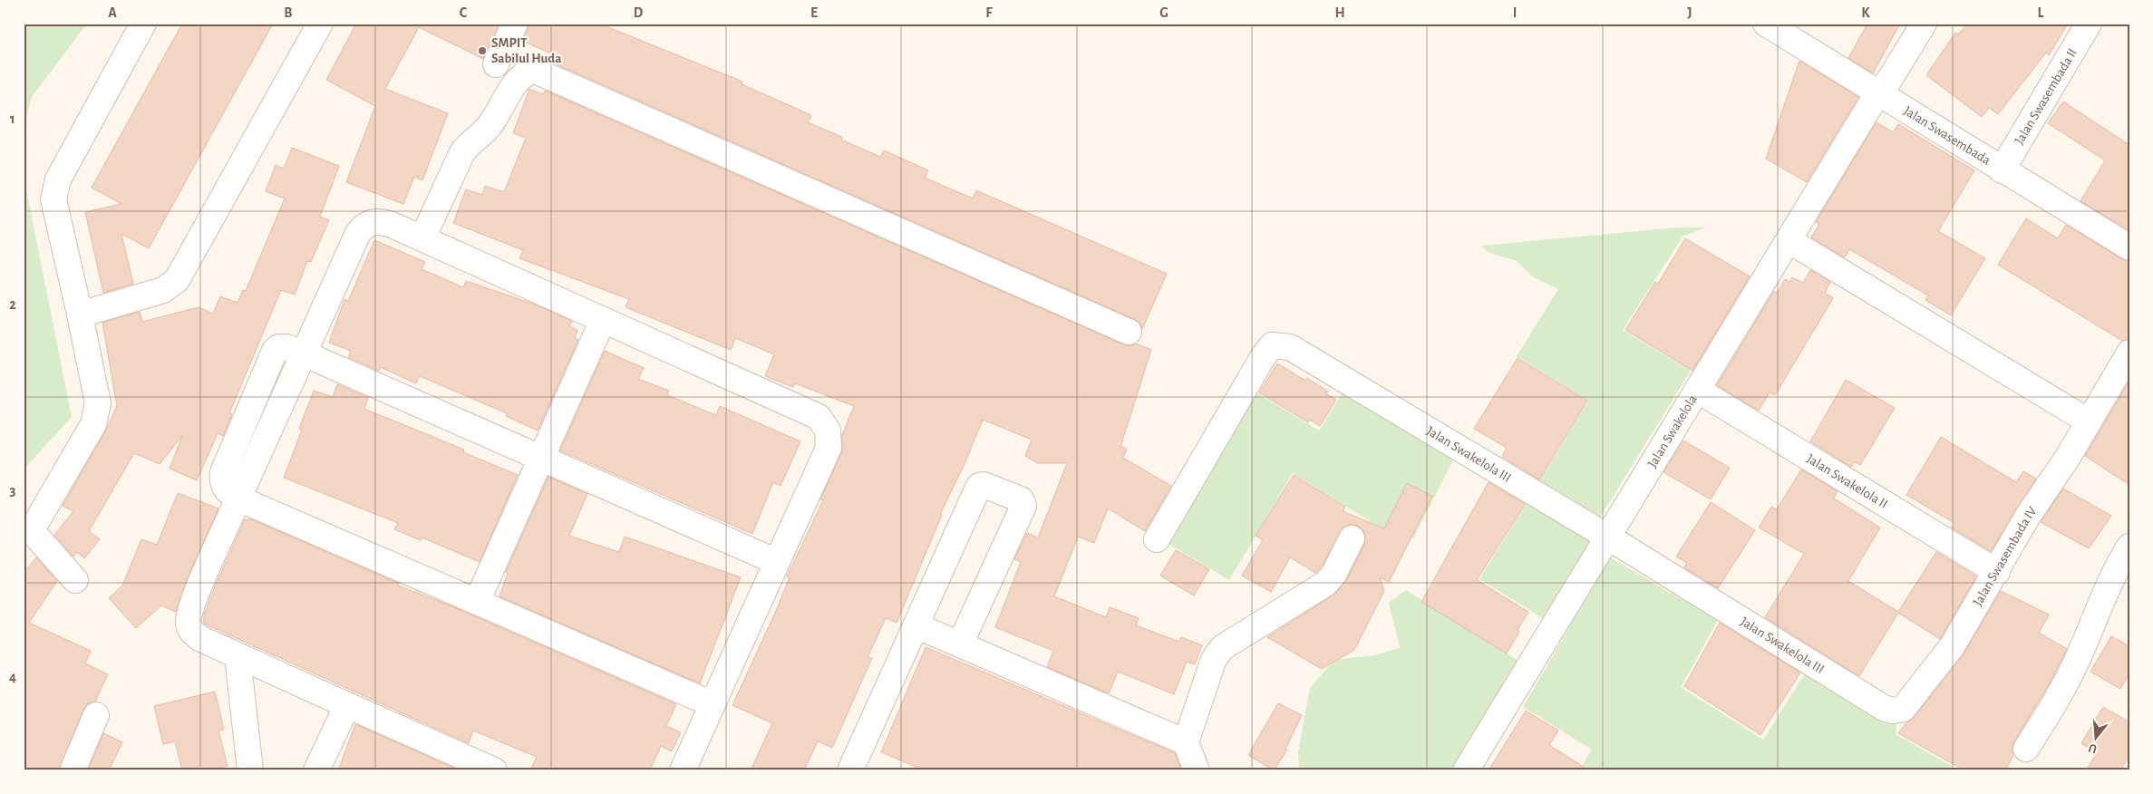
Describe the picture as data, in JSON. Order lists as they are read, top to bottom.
{
  "streets": {
    "street": [
      "Jalan Swasembada II",
      "Jalan Swasembada",
      "Jalan Swakelola",
      "Jalan Swakelola III",
      "Jalan Swakelola II",
      "Jalan Swasembada IV"
    ]
  },
  "crossings": [
    ["Jalan Swasembada II", "Jalan Swasembada"],
    ["Jalan Swasembada", "Jalan Swakelola"],
    ["Jalan Swakelola", "Jalan Swakelola III"],
    ["Jalan Swakelola", "Jalan Swakelola II"],
    ["Jalan Swakelola III", "Jalan Swasembada IV"],
    ["Jalan Swakelola II", "Jalan Swasembada IV"]
  ],
  "places": ["SMPIT Sabilul Huda"],
  "north": "bottom",
  "grid": {
    "columns": [
      "A",
      "B",
      "C",
      "D",
      "E",
      "F",
      "G",
      "H",
      "I",
      "J",
      "K",
      "L"
    ],
    "rows": [
      "1",
      "2",
      "3",
      "4"
    ]
  }
}
